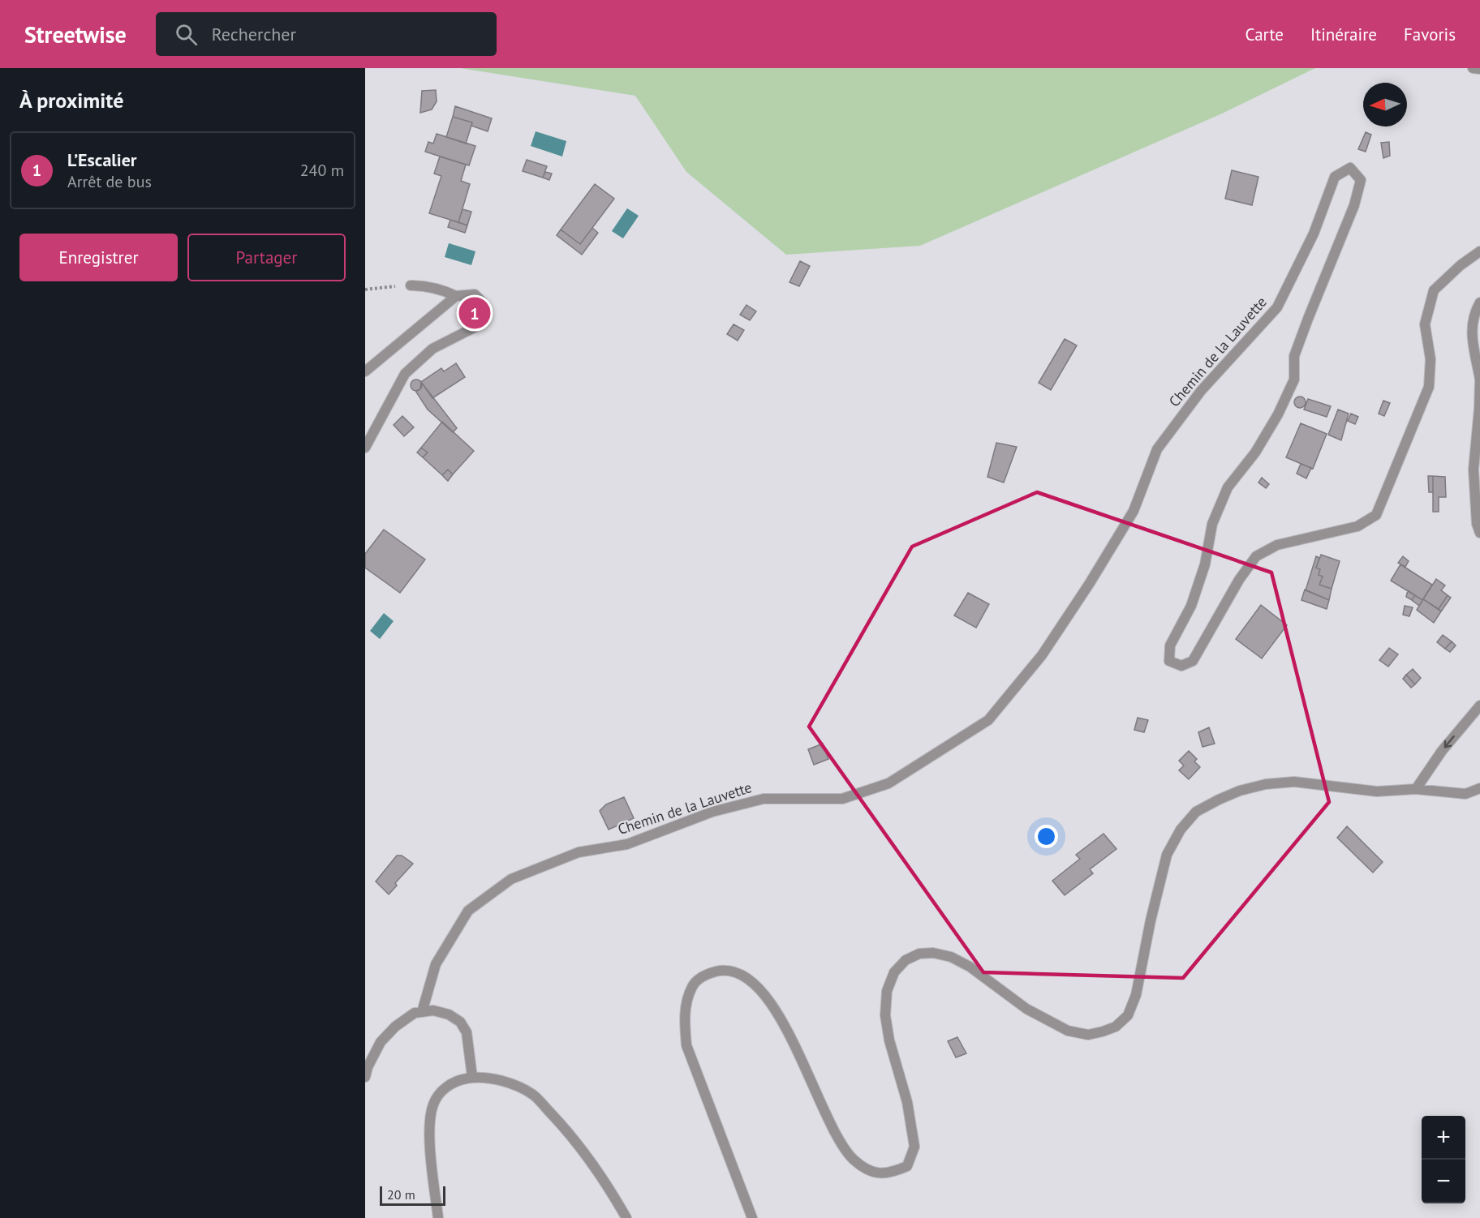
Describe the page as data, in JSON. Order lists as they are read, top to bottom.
{
  "streets": {
    "street": ["Chemin de la Lauvette"]
  },
  "scale_bar": "20 m",
  "north": "left",
  "page": {
    "header": "Streetwise",
    "search": "Rechercher",
    "nav": ["Carte", "Itinéraire", "Favoris"],
    "heading": "À proximité",
    "list": [
      {
        "mark": "1",
        "name": "L’Escalier",
        "note": "Arrêt de bus",
        "value": "240 m"
      }
    ],
    "buttons": ["Enregistrer", "Partager"],
    "pins": "1",
    "map_buttons": ["+", "−"],
    "scale": "20 m"
  }
}
